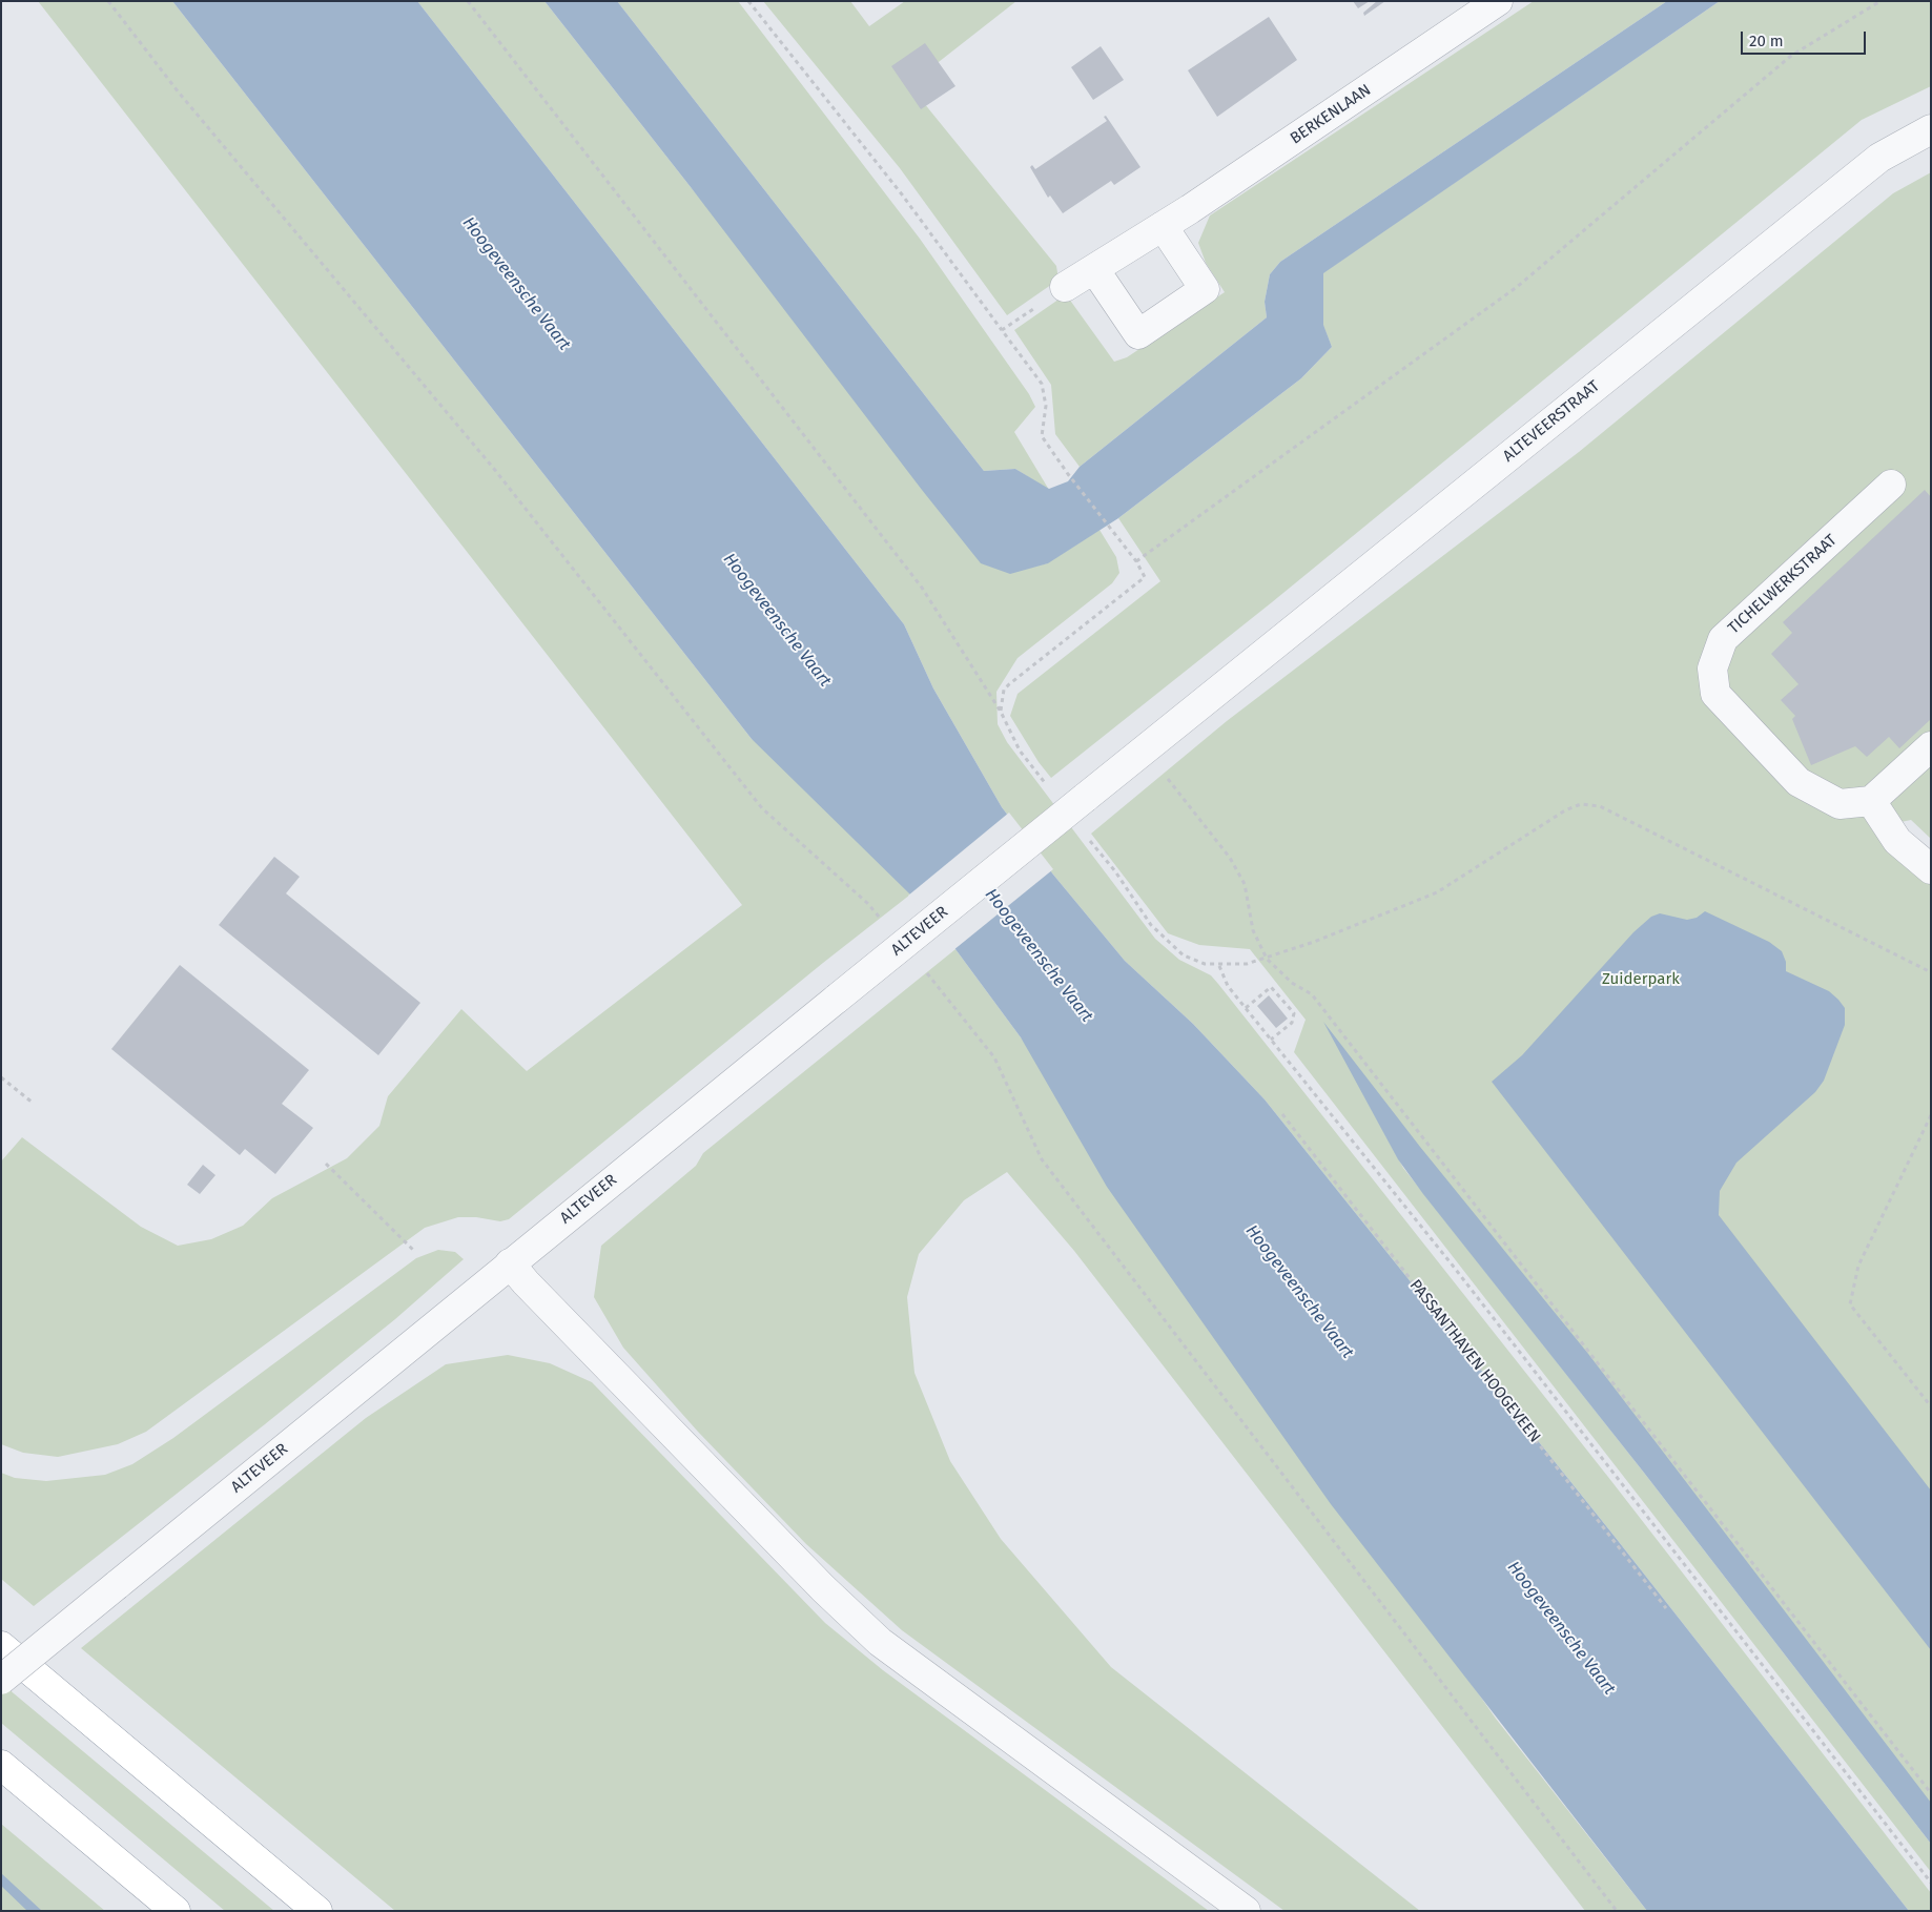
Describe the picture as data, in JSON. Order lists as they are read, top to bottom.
{
  "streets": {
    "street": [
      "BERKENLAAN",
      "ALTEVEERSTRAAT",
      "TICHELWERKSTRAAT",
      "ALTEVEER"
    ],
    "path": ["PASSANTHAVEN HOOGEVEEN"]
  },
  "crossings": [
    ["ALTEVEERSTRAAT", "ALTEVEER"]
  ],
  "water": ["Hoogeveensche Vaart"],
  "parks": ["Zuiderpark"],
  "scale_bar": "20 m"
}
